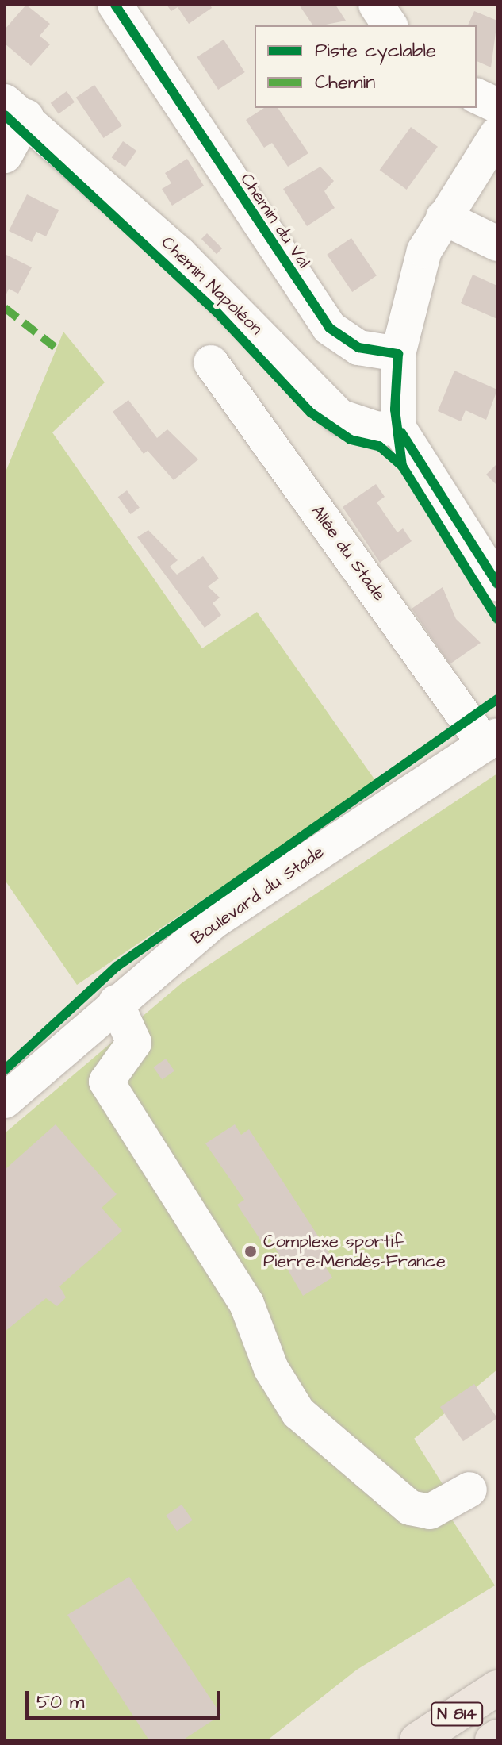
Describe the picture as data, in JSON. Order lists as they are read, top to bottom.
{
  "streets": {
    "highway": ["N 814"],
    "street": [
      "Chemin du Val",
      "Chemin Napoléon",
      "Allée du Stade",
      "Boulevard du Stade"
    ]
  },
  "crossings": [
    ["Allée du Stade", "Boulevard du Stade"]
  ],
  "places": ["Complexe sportif Pierre-Mendès-France"],
  "legend": ["Piste cyclable", "Chemin"],
  "scale_bar": "50 m"
}
